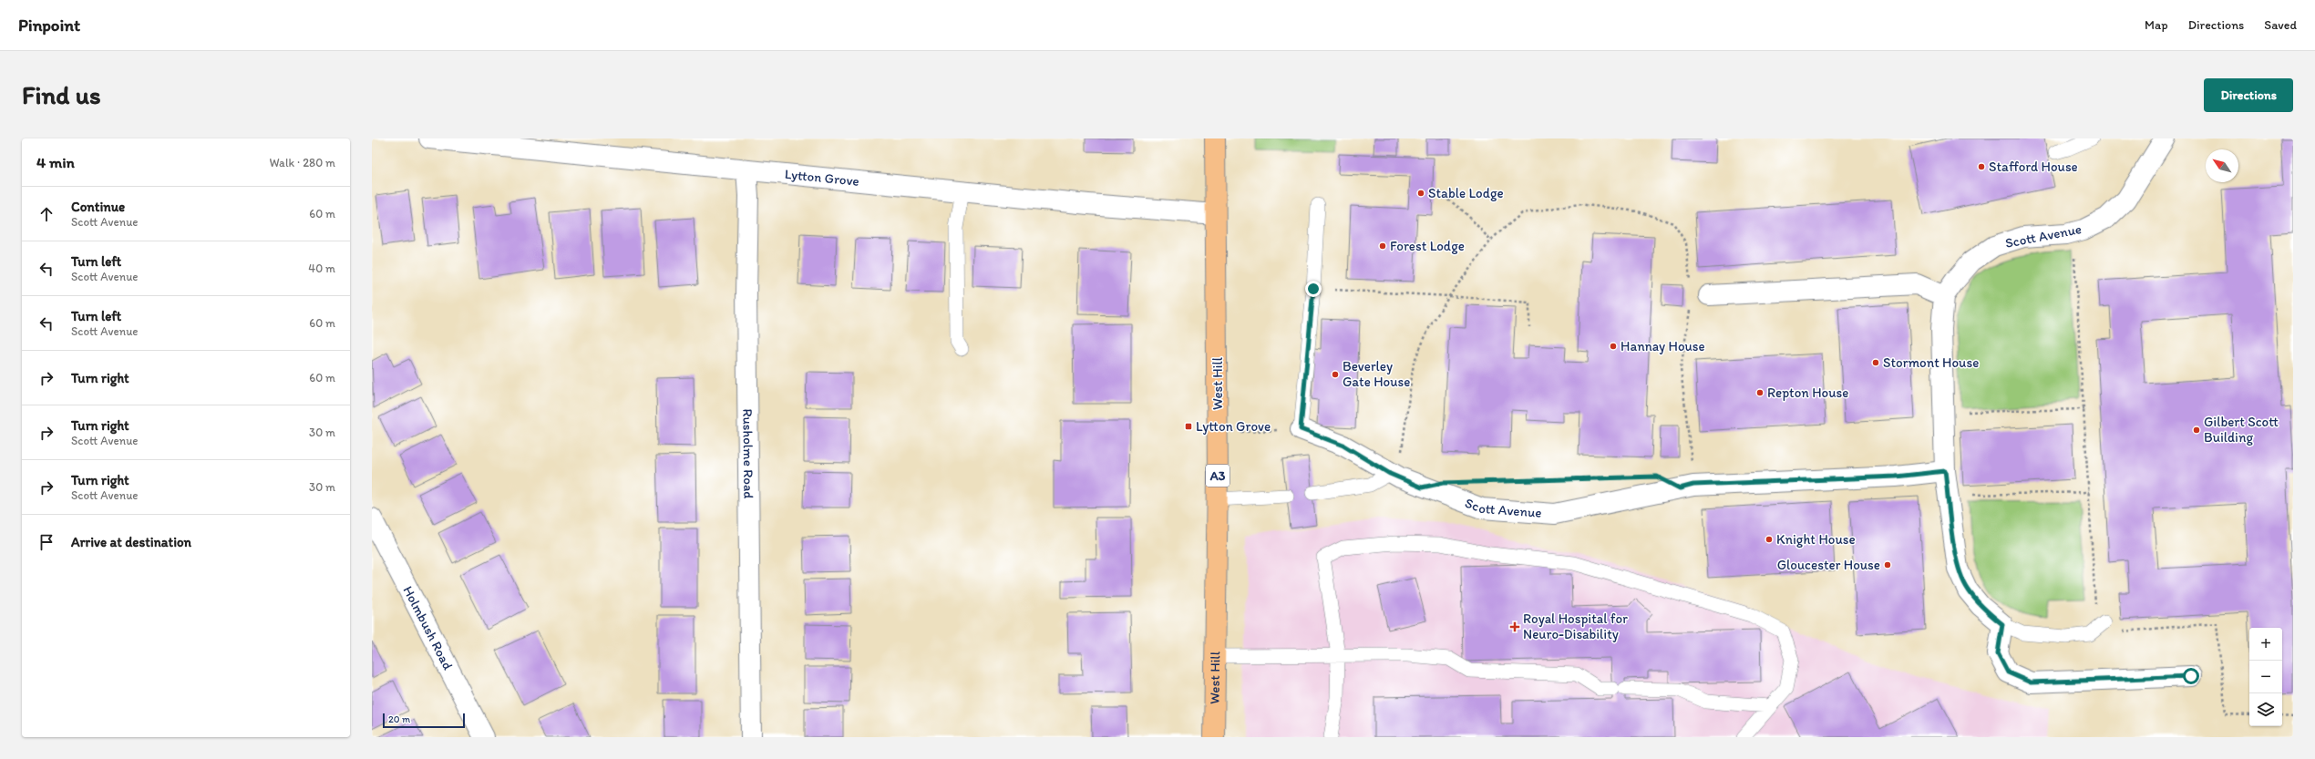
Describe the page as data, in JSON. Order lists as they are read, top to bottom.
{
  "streets": {
    "highway": ["West Hill", "A3"],
    "street": [
      "Lytton Grove",
      "Scott Avenue",
      "Rusholme Road",
      "Holmbush Road"
    ]
  },
  "crossings": [
    ["Lytton Grove", "West Hill"],
    ["Lytton Grove", "Rusholme Road"]
  ],
  "places": {
    "other": [
      "Stafford House",
      "Stable Lodge",
      "Forest Lodge",
      "Hannay House",
      "Stormont House",
      "Beverley Gate House",
      "Repton House",
      "Gilbert Scott Building",
      "Knight House",
      "Gloucester House"
    ],
    "transit": ["Lytton Grove"],
    "health": ["Royal Hospital for Neuro-Disability"]
  },
  "scale_bar": "20 m",
  "north": "top left",
  "page": {
    "header": "Pinpoint",
    "nav": ["Map", "Directions", "Saved"],
    "buttons": "Directions",
    "title": "Find us",
    "heading": ["4 min", "Walk · 280 m"],
    "list": [
      ["Continue", "Scott Avenue", "60 m"],
      ["Turn left", "Scott Avenue", "40 m"],
      ["Turn left", "Scott Avenue", "60 m"],
      ["Turn right", "60 m"],
      ["Turn right", "Scott Avenue", "30 m"],
      ["Turn right", "Scott Avenue", "30 m"],
      "Arrive at destination"
    ],
    "map_buttons": ["+", "−"],
    "scale": "20 m"
  }
}
